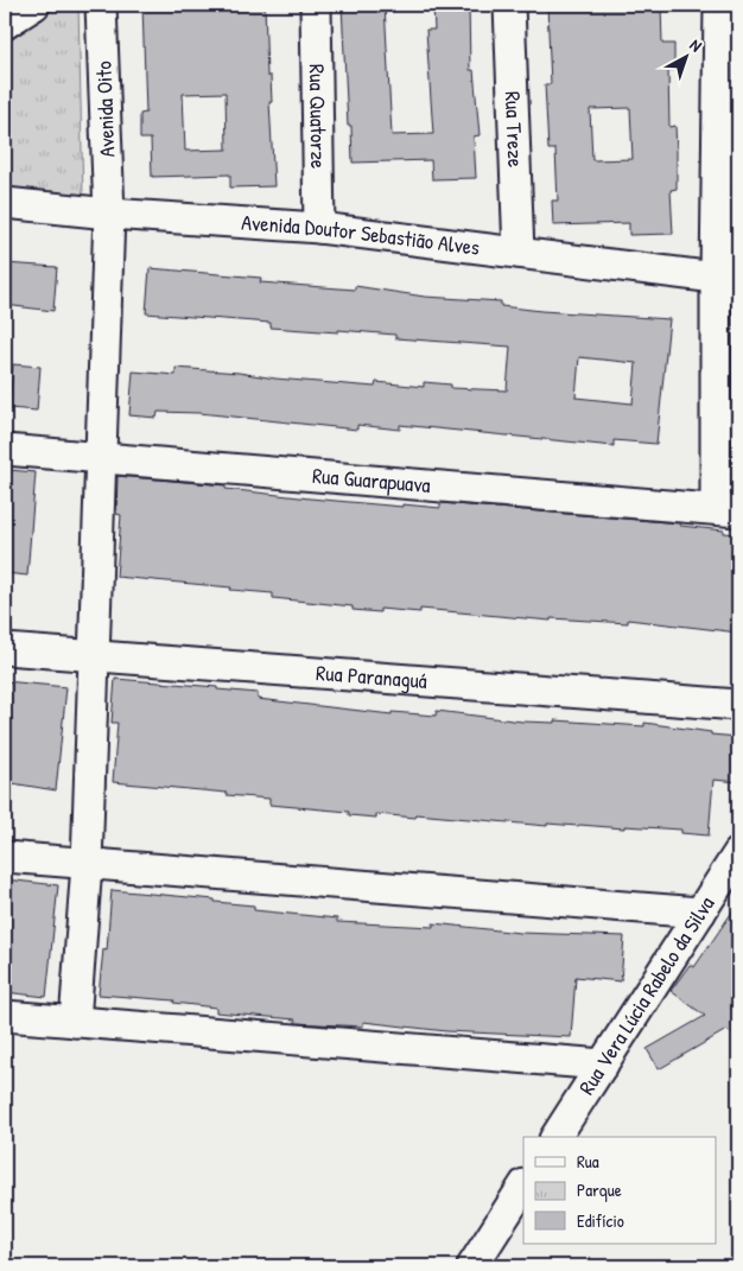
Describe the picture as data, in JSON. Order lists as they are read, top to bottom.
{
  "streets": {
    "street": [
      "Avenida Oito",
      "Rua Quatorze",
      "Rua Treze",
      "Avenida Doutor Sebastião Alves",
      "Rua Guarapuava",
      "Rua Paranaguá",
      "Rua Vera Lúcia Rabelo da Silva"
    ]
  },
  "crossings": [
    ["Avenida Oito", "Avenida Doutor Sebastião Alves"],
    ["Avenida Oito", "Rua Guarapuava"],
    ["Avenida Oito", "Rua Paranaguá"],
    ["Rua Quatorze", "Avenida Doutor Sebastião Alves"],
    ["Rua Treze", "Avenida Doutor Sebastião Alves"]
  ],
  "legend": ["Rua", "Parque", "Edifício"],
  "north": "top right"
}
